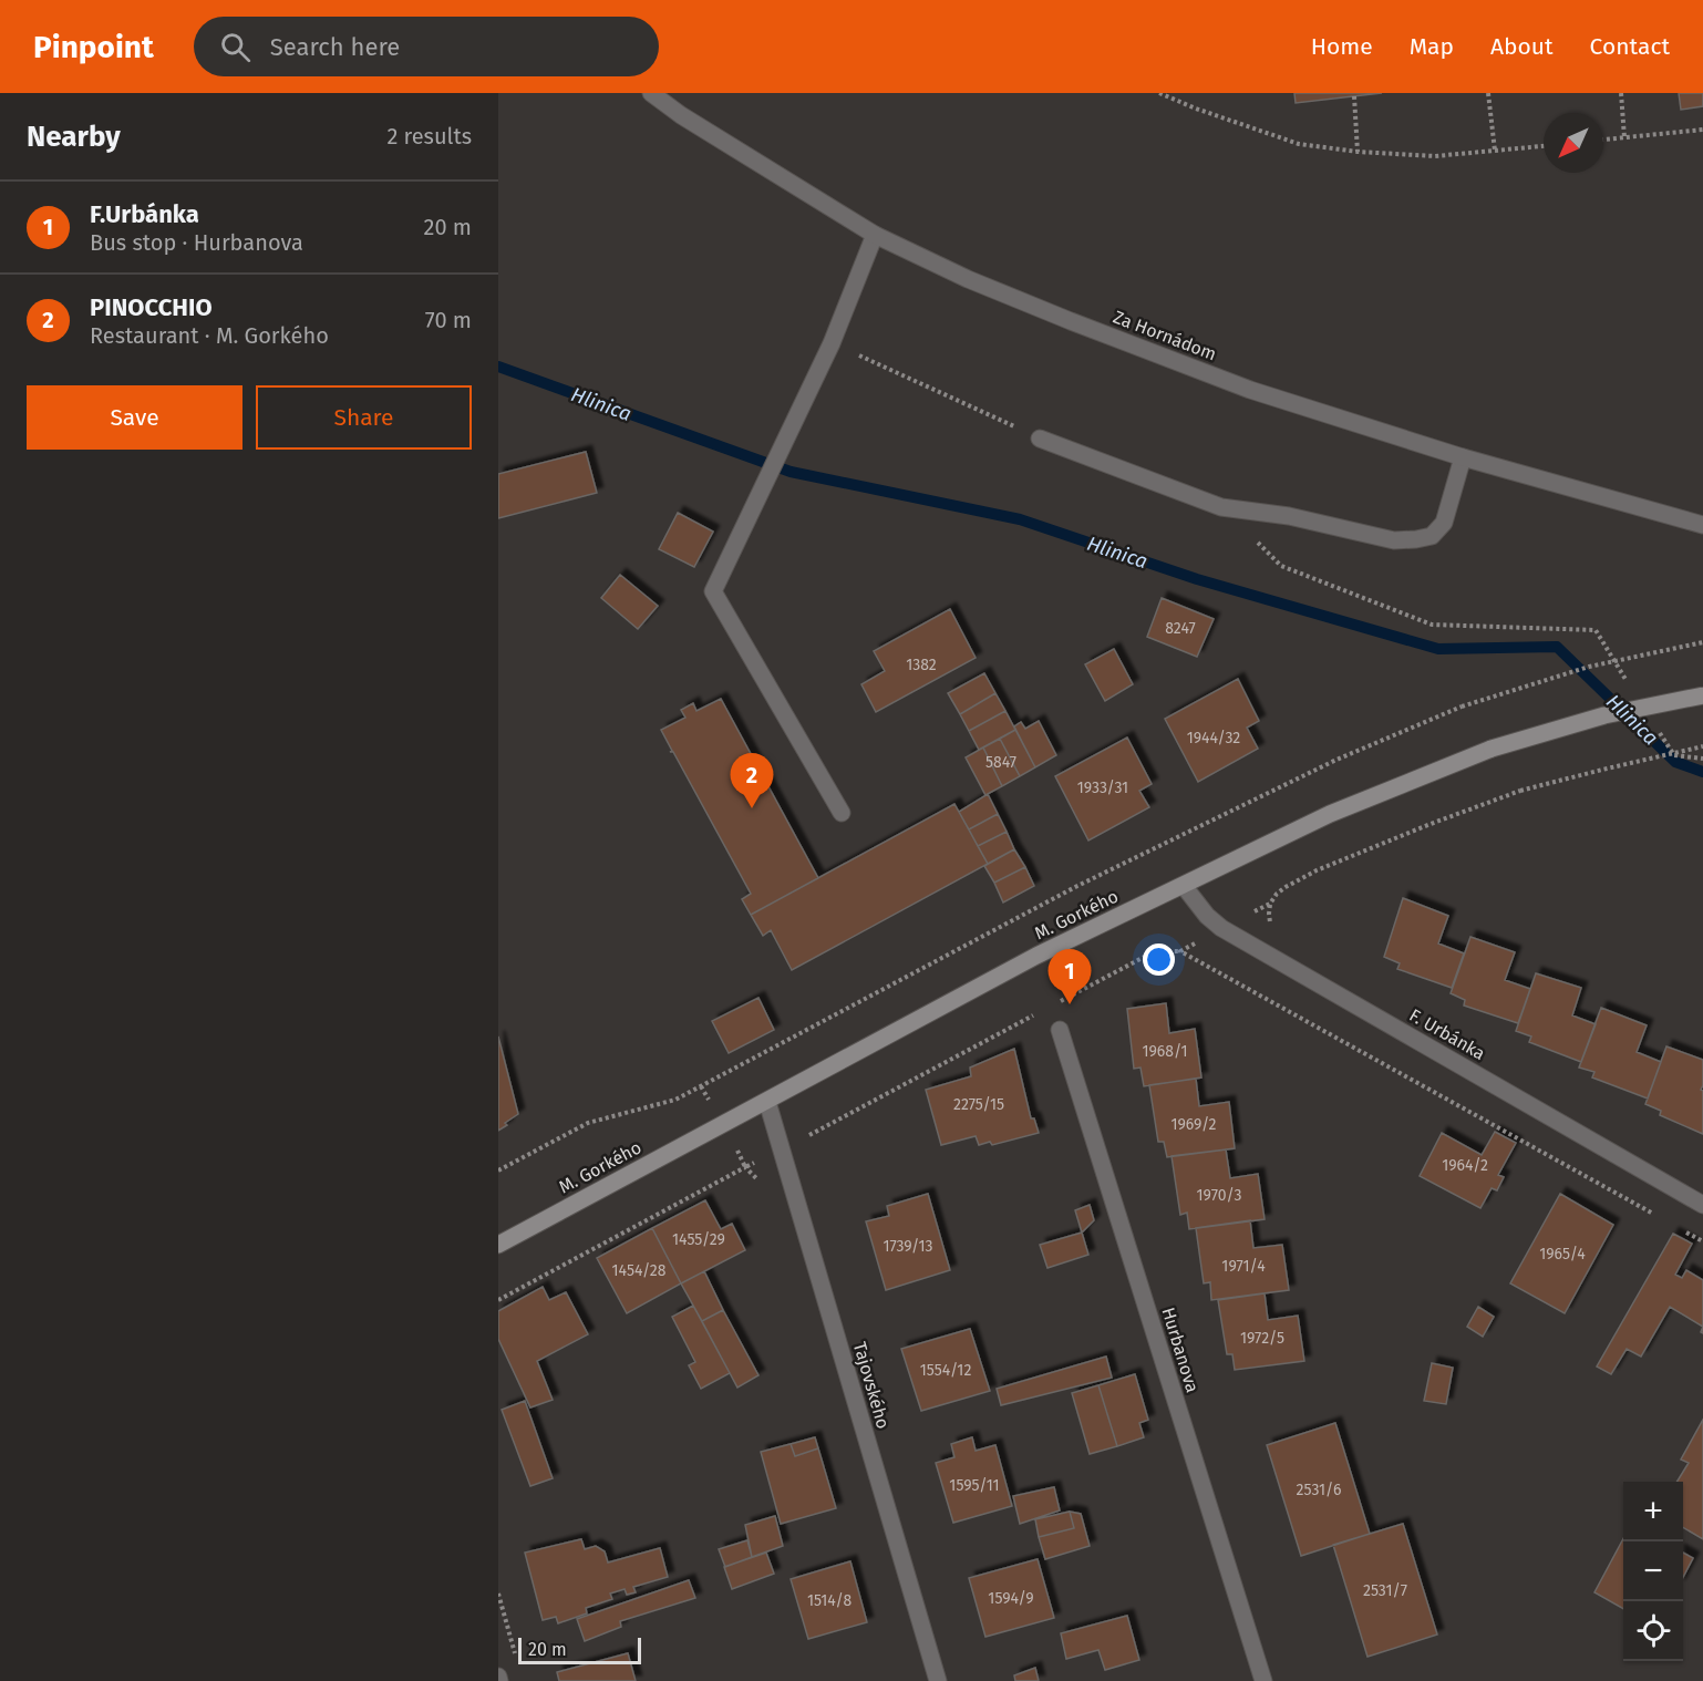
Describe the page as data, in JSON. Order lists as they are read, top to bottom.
{
  "streets": {
    "main road": ["M. Gorkého"],
    "street": [
      "Za Hornádom",
      "F. Urbánka",
      "Hurbanova",
      "Tajovského"
    ]
  },
  "crossings": [
    ["M. Gorkého", "F. Urbánka"],
    ["M. Gorkého", "Tajovského"]
  ],
  "water": ["Hlinica"],
  "house_numbers": [
    "8247",
    "1382",
    "1944/32",
    "5847",
    "1933/31",
    "1968/1",
    "2275/15",
    "1969/2",
    "1964/2",
    "1970/3",
    "1455/29",
    "1739/13",
    "1965/4",
    "1971/4",
    "1454/28",
    "1972/5",
    "1554/12",
    "1595/11",
    "2531/6",
    "2531/7",
    "1594/9",
    "1514/8"
  ],
  "scale_bar": "20 m",
  "north": "bottom left",
  "page": {
    "header": "Pinpoint",
    "search": "Search here",
    "nav": [
      "Home",
      "Map",
      "About",
      "Contact"
    ],
    "heading": ["Nearby", "2 results"],
    "list": [
      {
        "mark": "1",
        "name": "F.Urbánka",
        "note": "Bus stop · Hurbanova",
        "value": "20 m"
      },
      {
        "mark": "2",
        "name": "PINOCCHIO",
        "note": "Restaurant · M. Gorkého",
        "value": "70 m"
      }
    ],
    "buttons": ["Save", "Share"],
    "pins": ["2", "1"],
    "map_buttons": ["+", "−"],
    "scale": "20 m"
  }
}
